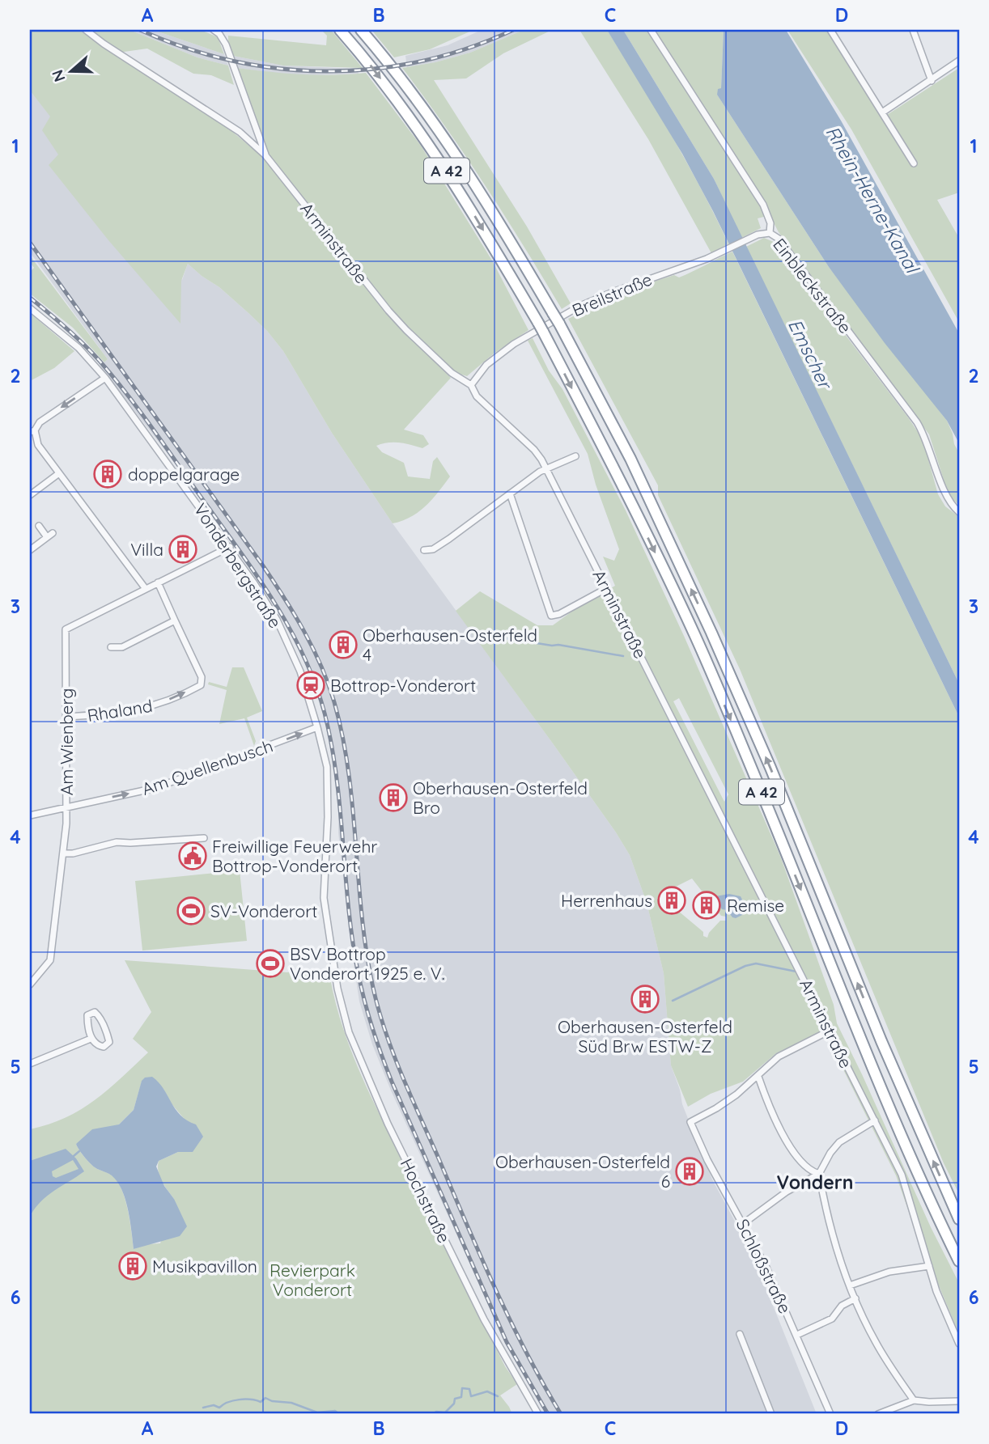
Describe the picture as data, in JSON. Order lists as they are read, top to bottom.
{
  "streets": {
    "highway": ["A 42"],
    "street": [
      "Arminstraße",
      "Einbleckstraße",
      "Breilstraße",
      "Vonderbergstraße",
      "Rhaland",
      "Am Wienberg",
      "Am Quellenbusch",
      "Hochstraße",
      "Schloßstraße"
    ]
  },
  "crossings": [
    ["Arminstraße", "Breilstraße"],
    ["Einbleckstraße", "Breilstraße"],
    ["Vonderbergstraße", "Am Quellenbusch"],
    ["Vonderbergstraße", "Hochstraße"],
    ["Rhaland", "Am Wienberg"],
    ["Am Wienberg", "Am Quellenbusch"]
  ],
  "one_way": ["Am Quellenbusch"],
  "districts": ["Vondern"],
  "water": ["Rhein-Herne-Kanal", "Emscher"],
  "parks": ["Revierpark Vonderort"],
  "places": {
    "building": [
      "doppelgarage",
      "Villa",
      "Oberhausen-Osterfeld 4",
      "Oberhausen-Osterfeld Bro",
      "Herrenhaus",
      "Remise",
      "Oberhausen-Osterfeld Süd Brw ESTW-Z",
      "Oberhausen-Osterfeld 6",
      "Musikpavillon"
    ],
    "station": ["Bottrop-Vonderort"],
    "public building": ["Freiwillige Feuerwehr Bottrop-Vonderort"],
    "sports": ["SV-Vonderort", "BSV Bottrop Vonderort 1925 e. V."]
  },
  "north": "left",
  "grid": {
    "columns": [
      "A",
      "B",
      "C",
      "D"
    ],
    "rows": [
      "1",
      "2",
      "3",
      "4",
      "5",
      "6"
    ]
  }
}
